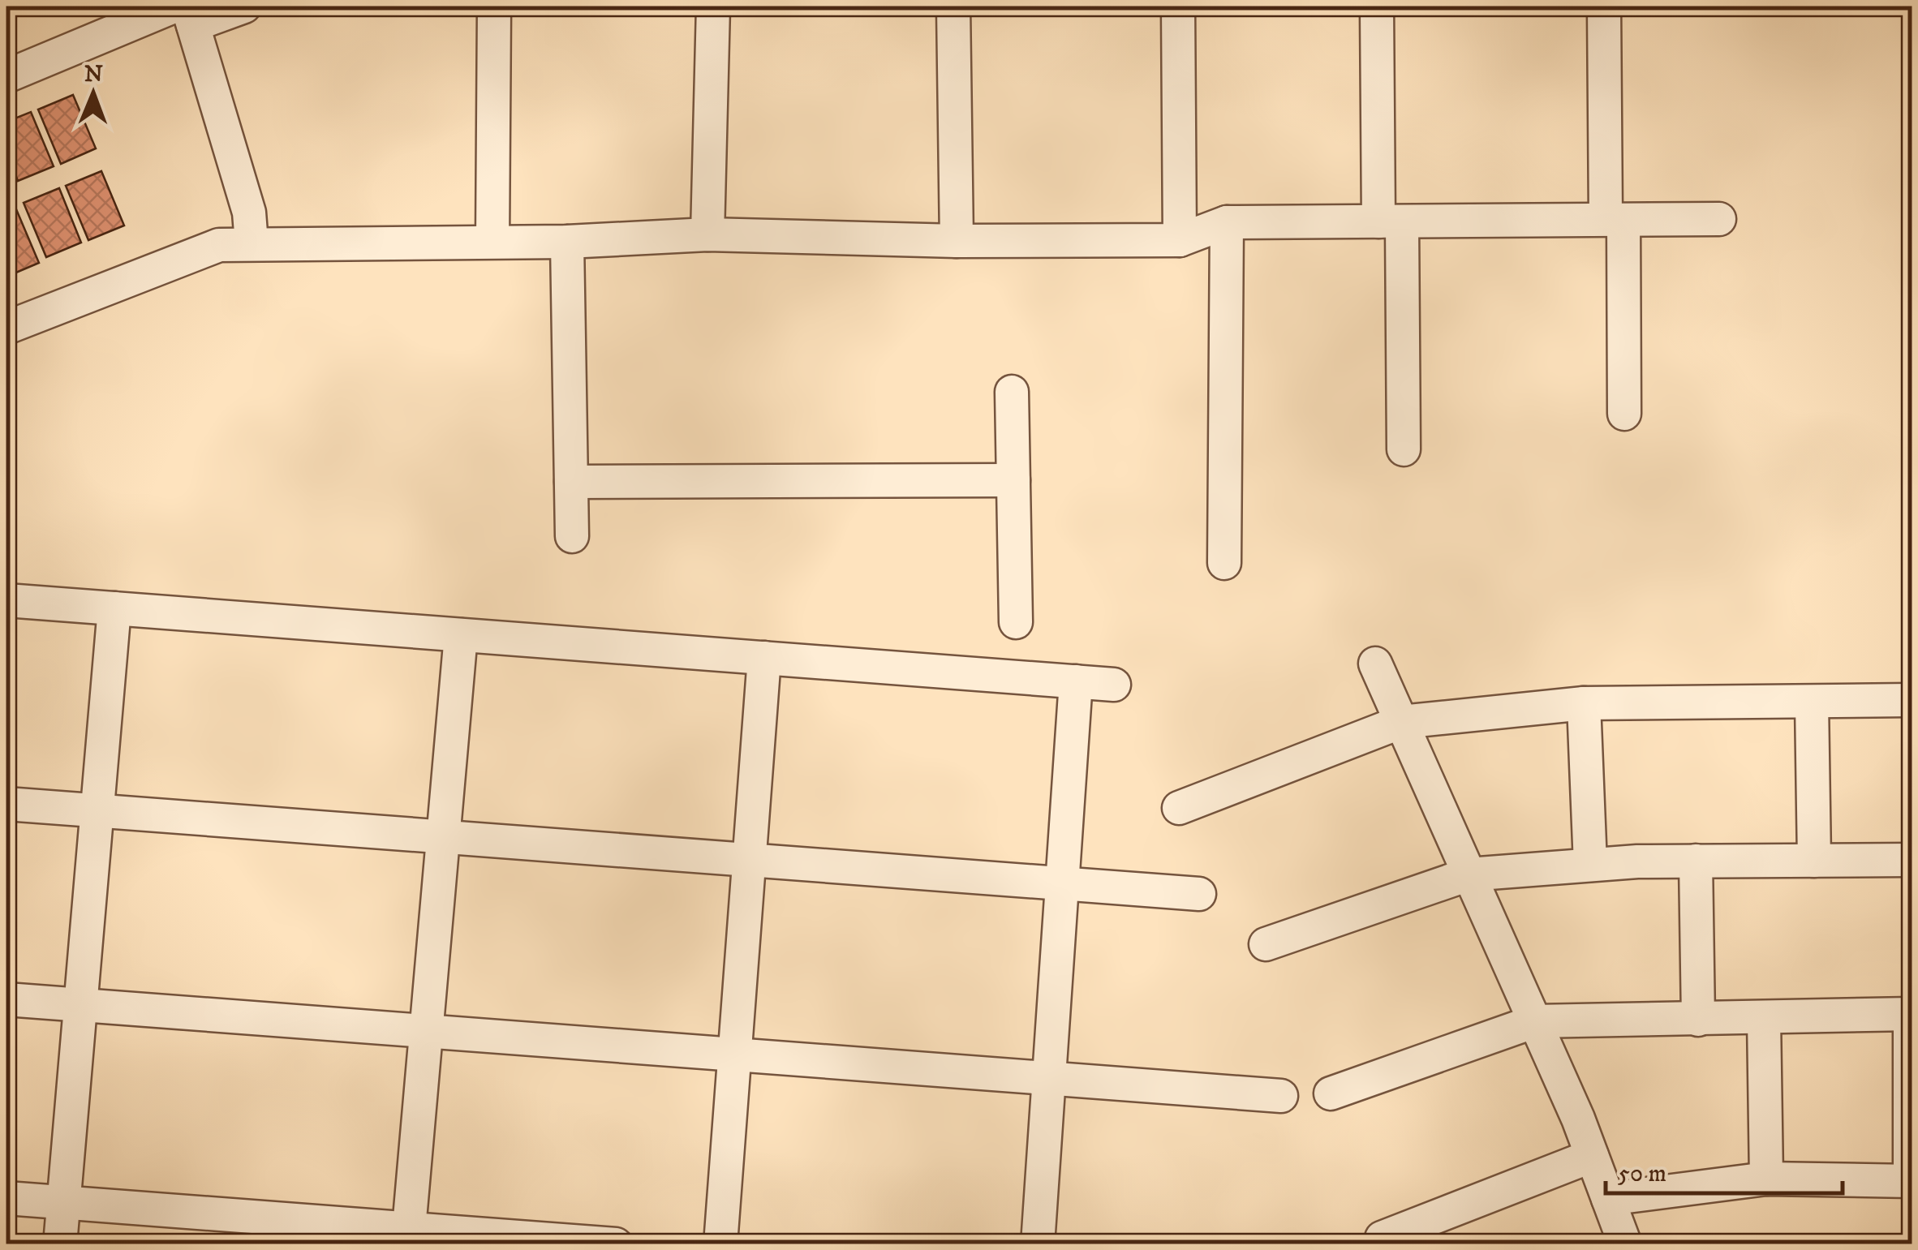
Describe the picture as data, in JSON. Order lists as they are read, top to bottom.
{
  "scale_bar": "50 m",
  "north": "top"
}
